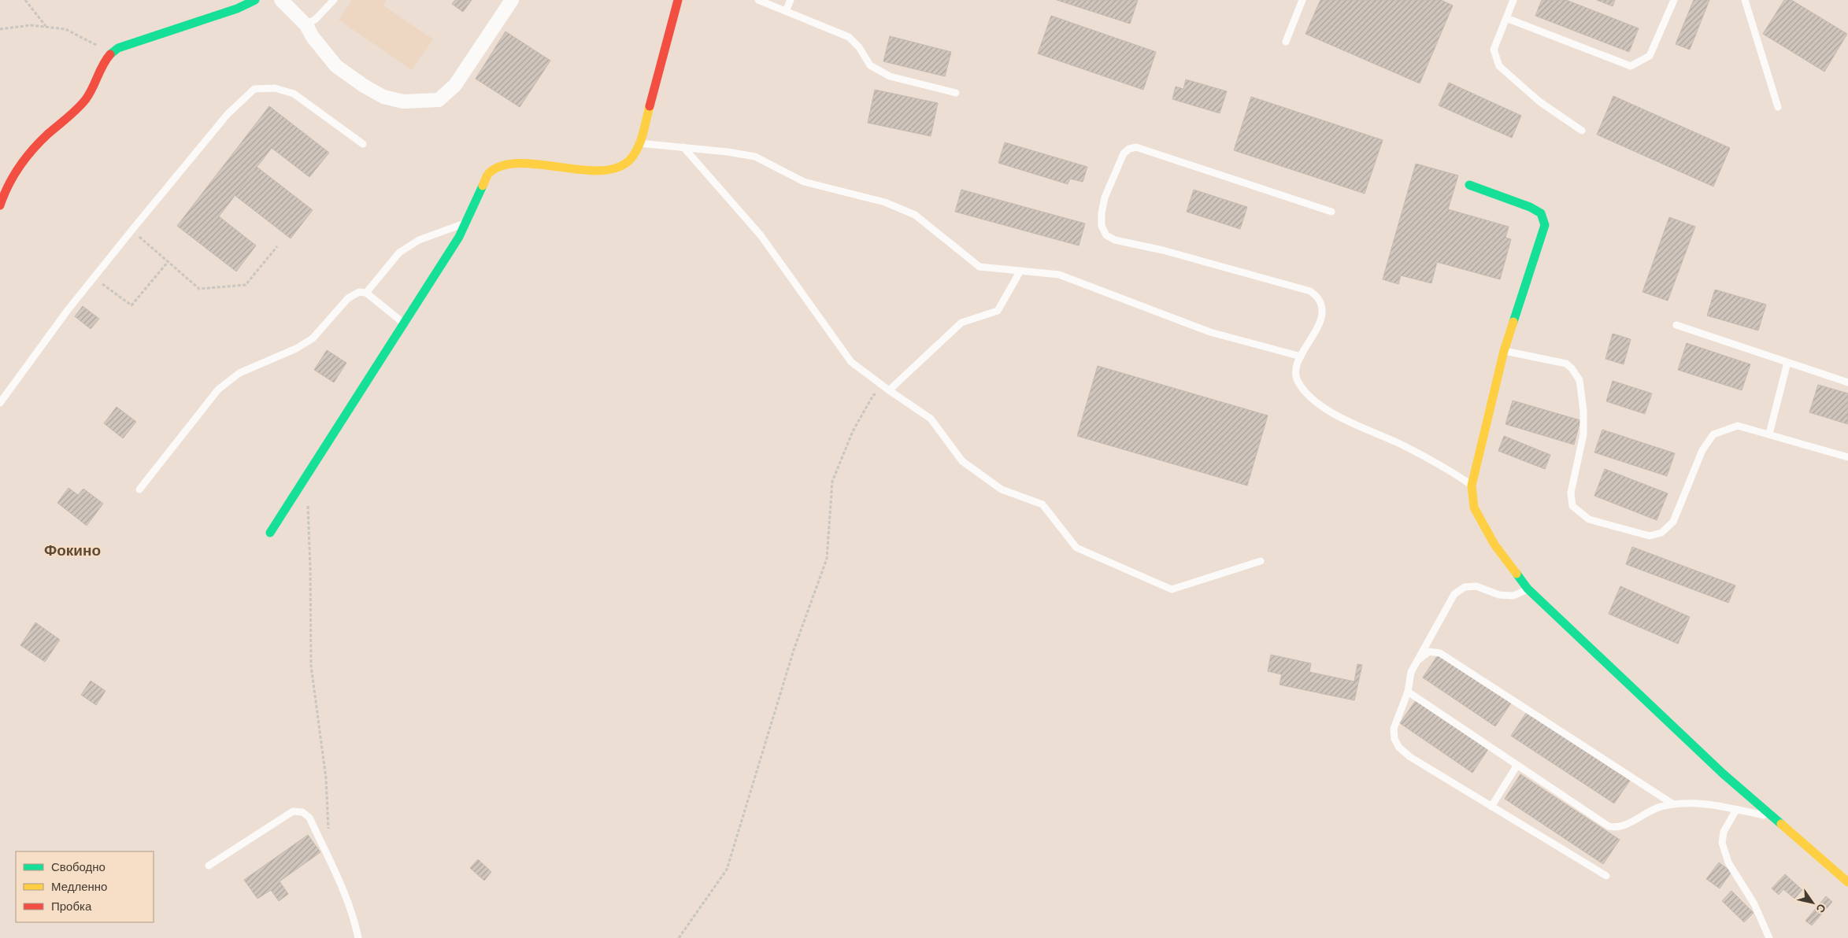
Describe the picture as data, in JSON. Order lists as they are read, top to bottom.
{
  "districts": ["Фокино"],
  "legend": ["Свободно", "Медленно", "Пробка"],
  "north": "bottom right"
}
